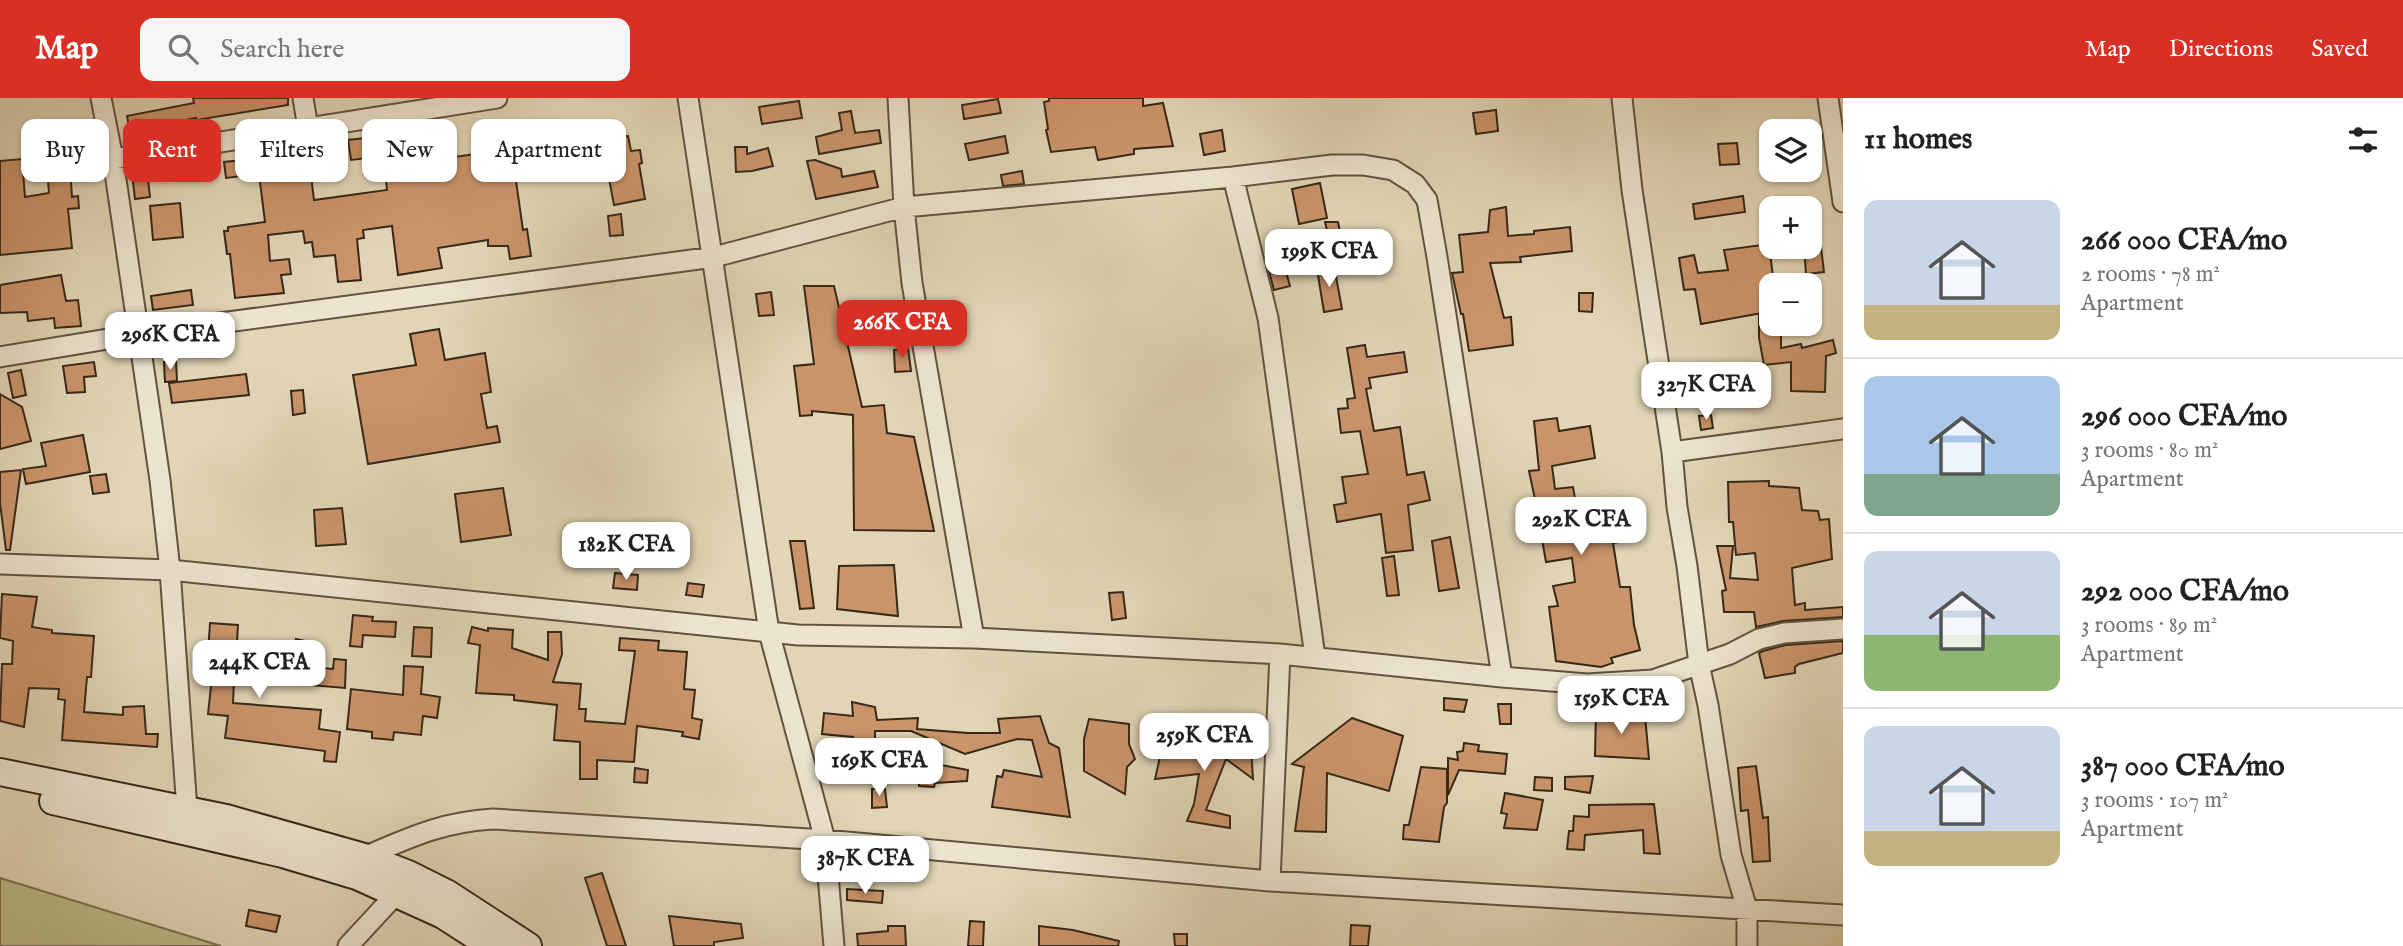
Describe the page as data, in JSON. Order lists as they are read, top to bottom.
{
  "page": {
    "header": "Map",
    "search": "Search here",
    "nav": ["Map", "Directions", "Saved"],
    "heading": "11 homes",
    "map_buttons": ["+", "−"],
    "chip": [
      "Buy",
      "Rent",
      "Filters",
      "New",
      "Apartment"
    ],
    "list": [
      {
        "name": "266 000 CFA/mo",
        "note": "2 rooms · 78 m² · Apartment"
      },
      {
        "name": "296 000 CFA/mo",
        "note": "3 rooms · 80 m² · Apartment"
      },
      {
        "name": "292 000 CFA/mo",
        "note": "3 rooms · 89 m² · Apartment"
      },
      {
        "name": "387 000 CFA/mo",
        "note": "3 rooms · 107 m² · Apartment"
      }
    ],
    "price": [
      "199K CFA",
      "266K CFA",
      "296K CFA",
      "327K CFA",
      "292K CFA",
      "182K CFA",
      "244K CFA",
      "159K CFA",
      "259K CFA",
      "169K CFA",
      "387K CFA"
    ]
  }
}
